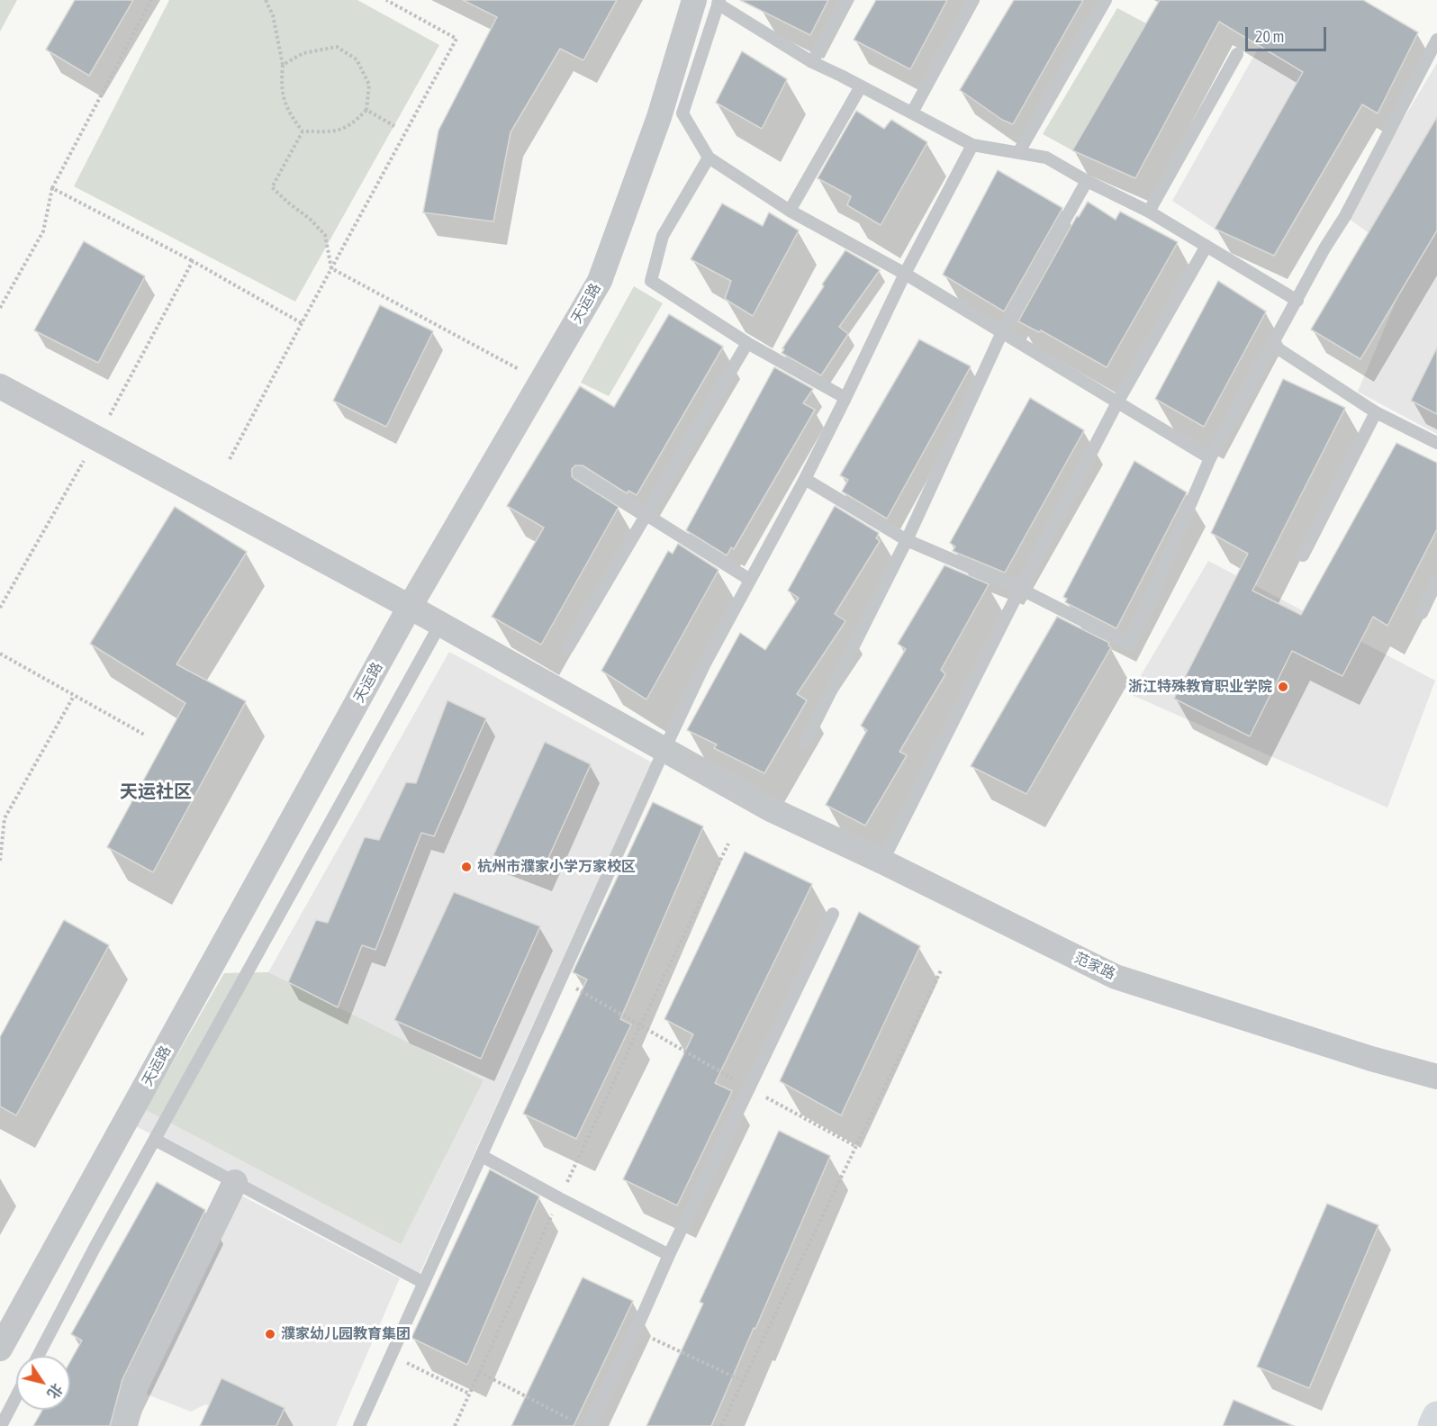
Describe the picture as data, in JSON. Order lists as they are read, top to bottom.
{
  "streets": {
    "street": ["天运路", "范家路"]
  },
  "crossings": [
    ["天运路", "范家路"]
  ],
  "districts": ["天运社区"],
  "places": ["浙江特殊教育职业学院", "杭州市濮家小学万家校区", "濮家幼儿园教育集团"],
  "scale_bar": "20 m",
  "north": "bottom right"
}
